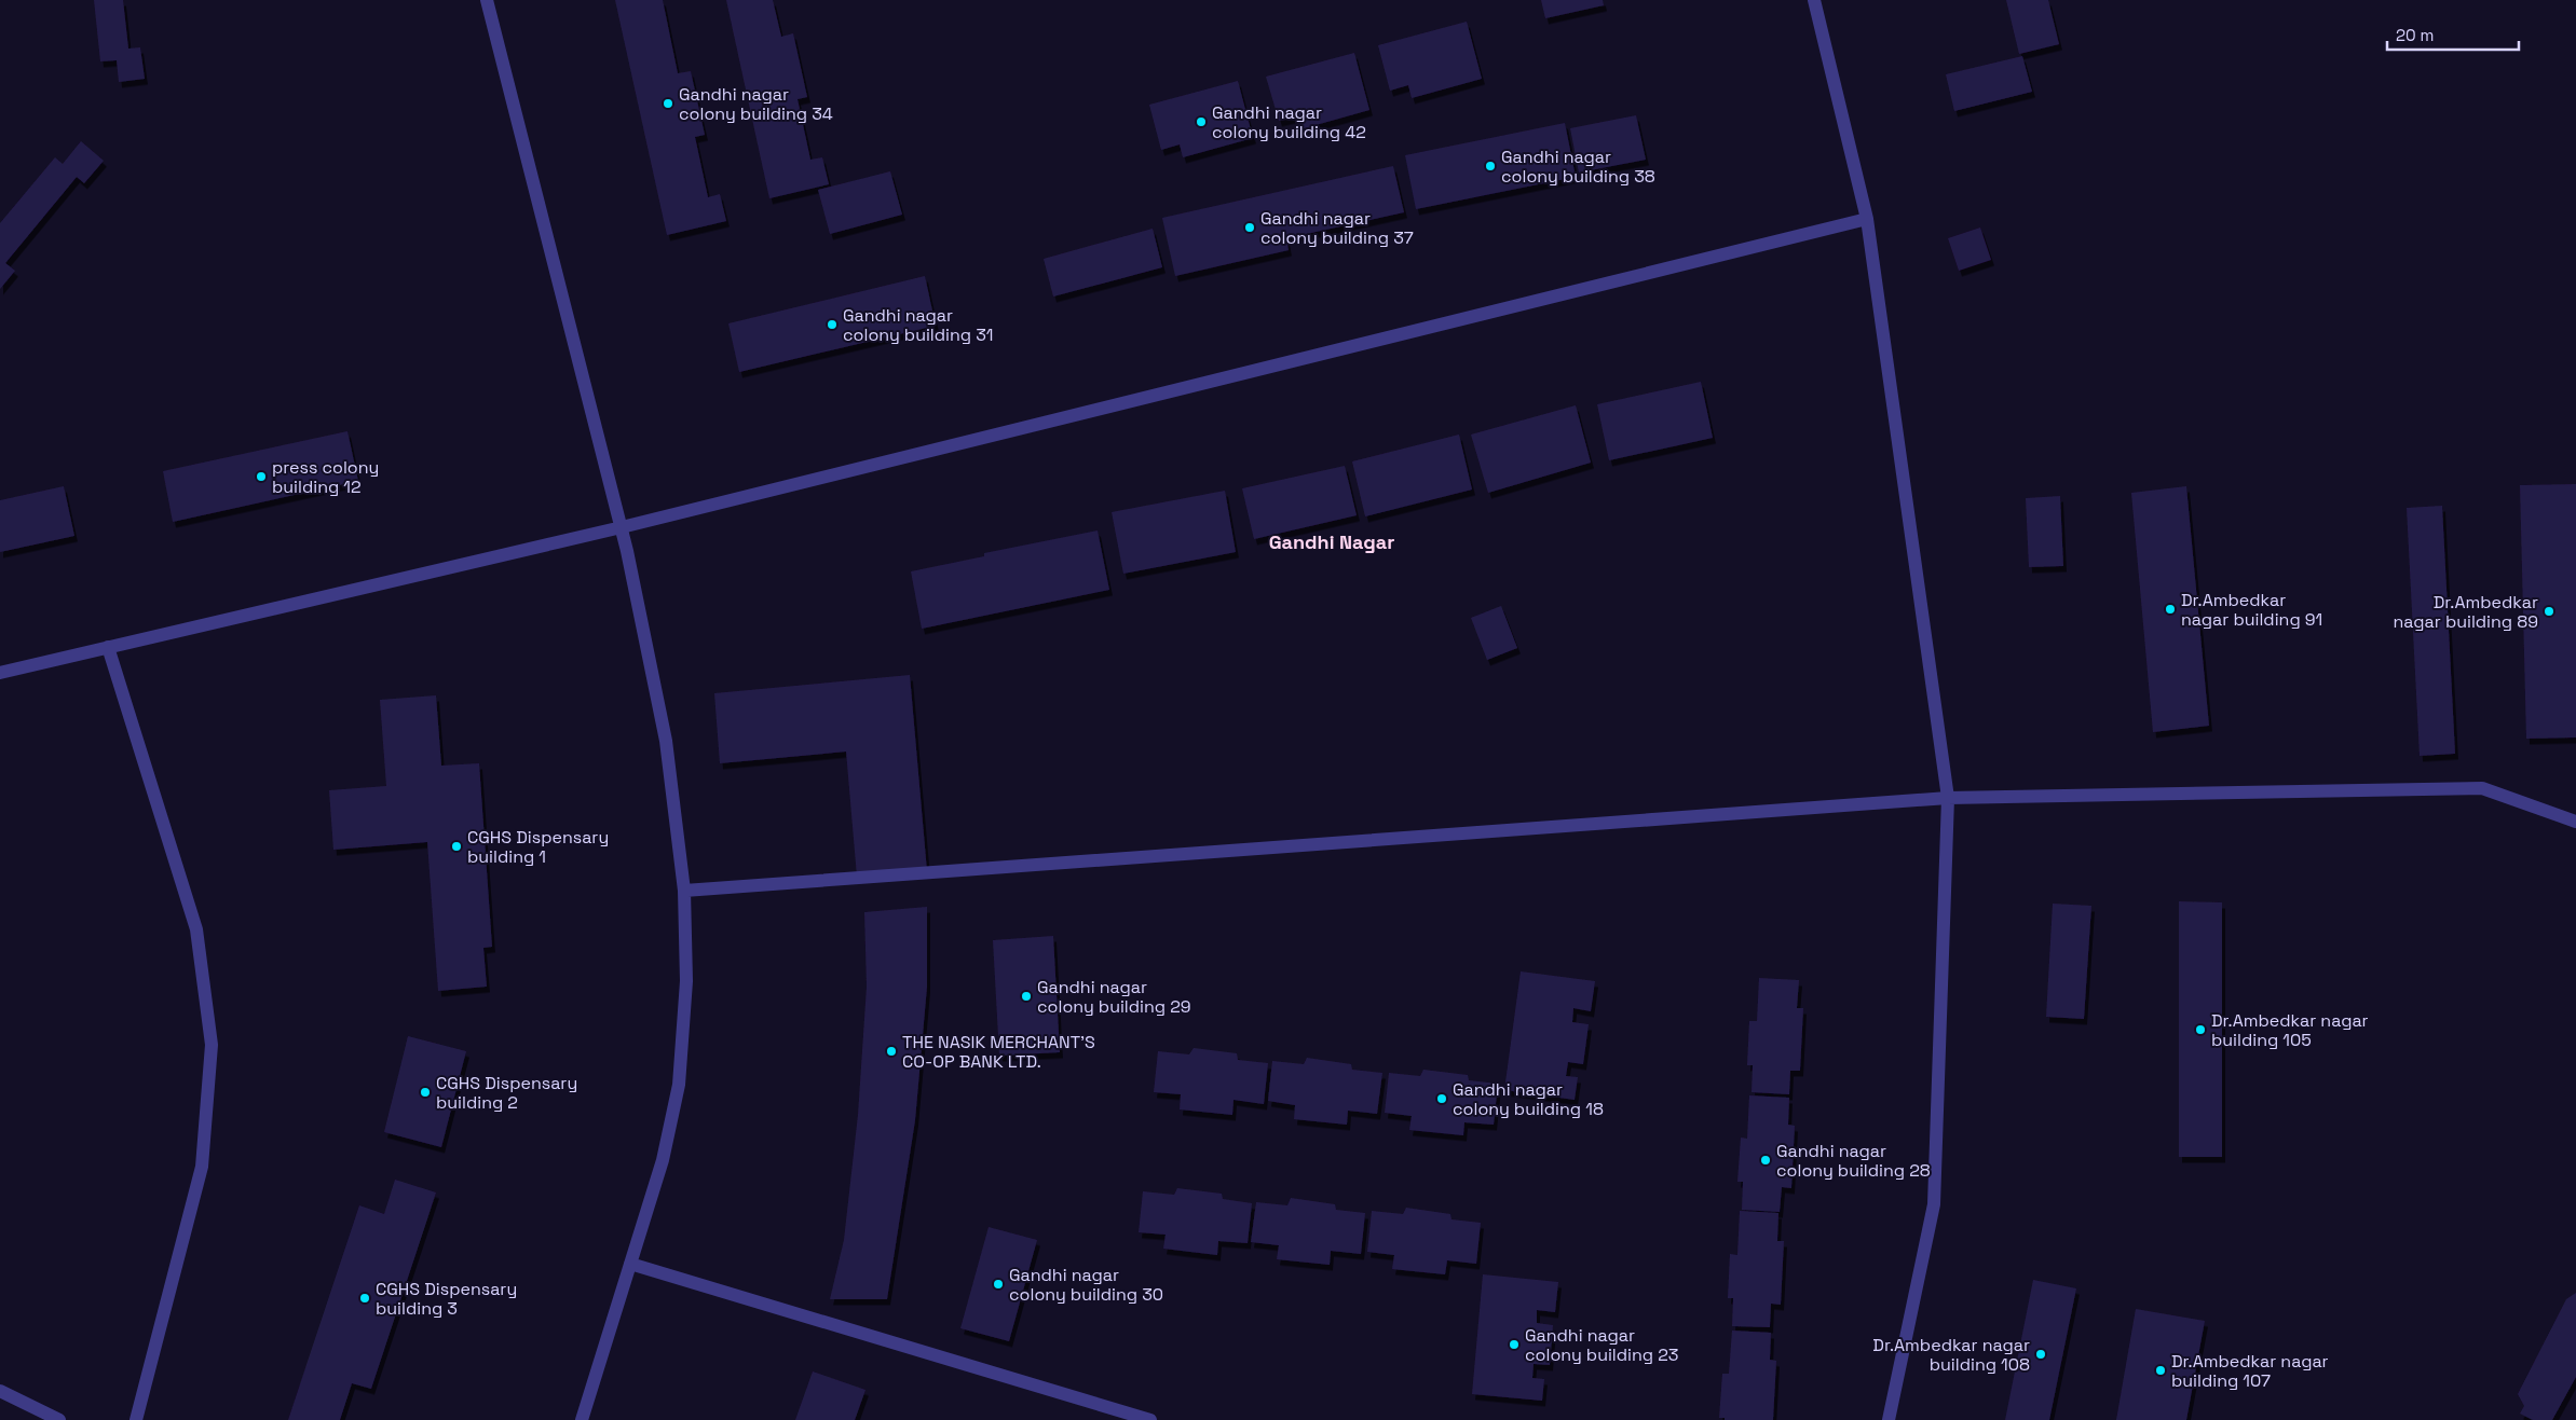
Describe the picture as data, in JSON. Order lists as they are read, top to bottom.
{
  "districts": ["Gandhi Nagar"],
  "places": [
    "Gandhi nagar colony building 34",
    "Gandhi nagar colony building 42",
    "Gandhi nagar colony building 38",
    "Gandhi nagar colony building 37",
    "Gandhi nagar colony building 31",
    "press colony building 12",
    "Dr.Ambedkar nagar building 91",
    "Dr.Ambedkar nagar building 89",
    "CGHS Dispensary building 1",
    "Gandhi nagar colony building 29",
    "Dr.Ambedkar nagar building 105",
    "THE NASIK MERCHANT'S CO-OP BANK LTD.",
    "CGHS Dispensary building 2",
    "Gandhi nagar colony building 18",
    "Gandhi nagar colony building 28",
    "Gandhi nagar colony building 30",
    "CGHS Dispensary building 3",
    "Gandhi nagar colony building 23",
    "Dr.Ambedkar nagar building 108",
    "Dr.Ambedkar nagar building 107"
  ],
  "scale_bar": "20 m"
}
